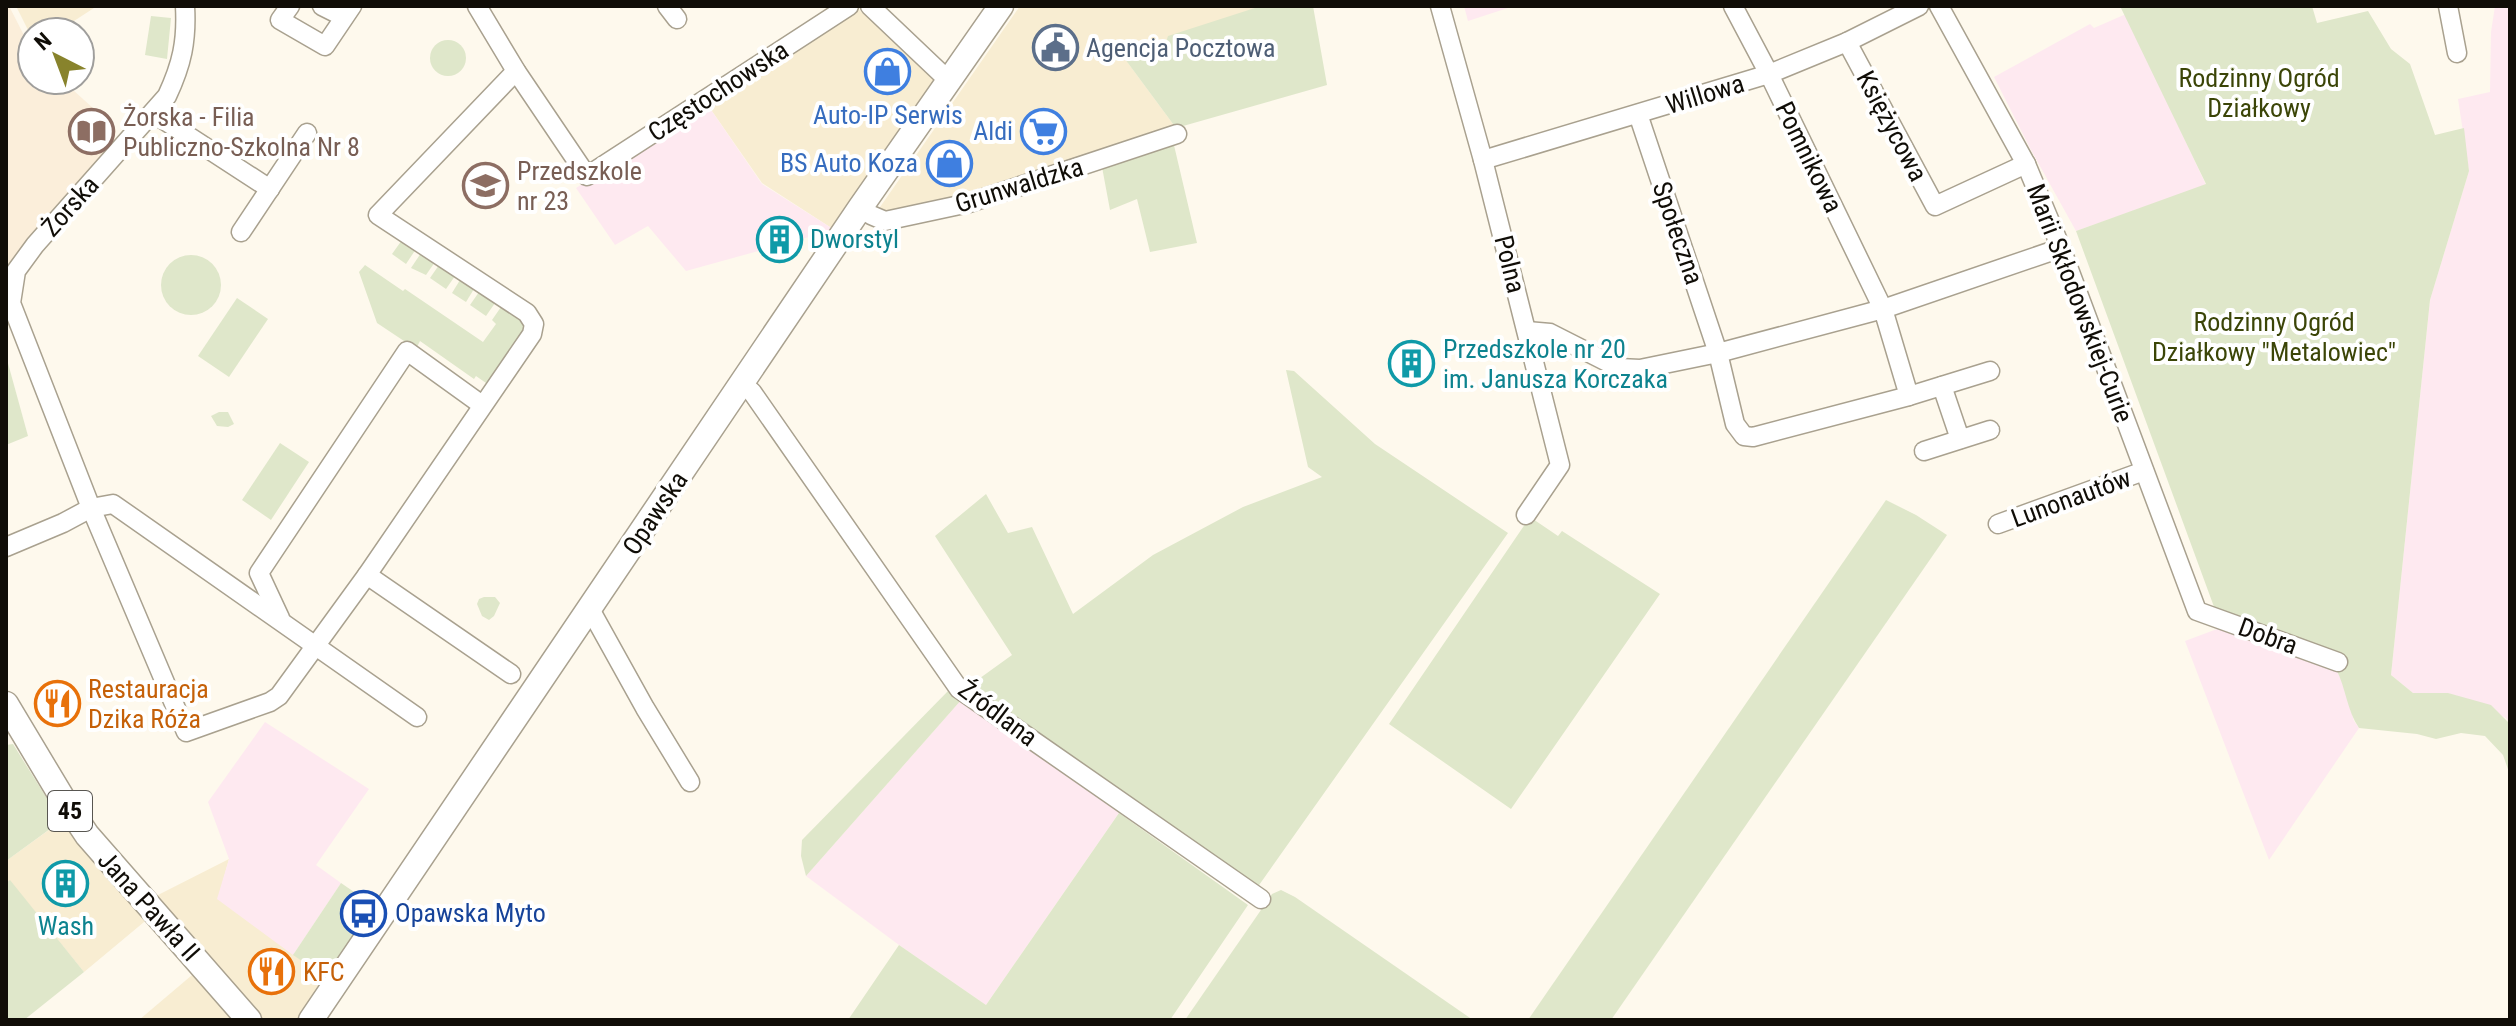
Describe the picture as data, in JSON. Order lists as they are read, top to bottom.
{
  "streets": {
    "main road": ["Opawska", "45", "Jana Pawła II"],
    "street": [
      "Częstochowska",
      "Willowa",
      "Księżycowa",
      "Pomnikowa",
      "Grunwaldzka",
      "Żorska",
      "Społeczna",
      "Polna",
      "Marii Skłodowskiej-Curie",
      "Lunonautów",
      "Dobra",
      "Źródlana"
    ]
  },
  "crossings": [
    ["Częstochowska", "Żorska"],
    ["Willowa", "Księżycowa"],
    ["Willowa", "Pomnikowa"],
    ["Willowa", "Społeczna"],
    ["Willowa", "Polna"],
    ["Księżycowa", "Marii Skłodowskiej-Curie"],
    ["Pomnikowa", "Społeczna"],
    ["Grunwaldzka", "Opawska"],
    ["Marii Skłodowskiej-Curie", "Lunonautów"],
    ["Marii Skłodowskiej-Curie", "Dobra"],
    ["Opawska", "Źródlana"]
  ],
  "parks": ["Rodzinny Ogród Działkowy", "Rodzinny Ogród Działkowy \"Metalowiec\""],
  "places": {
    "public building": ["Agencja Pocztowa"],
    "shop": ["Auto-IP Serwis", "BS Auto Koza"],
    "supermarket": ["Aldi"],
    "library": ["Żorska - Filia Publiczno-Szkolna Nr 8"],
    "school or university": ["Przedszkole nr 23"],
    "building": ["Dworstyl", "Przedszkole nr 20 im. Janusza Korczaka", "Wash"],
    "restaurant": ["Restauracja Dzika Róża", "KFC"],
    "bus stop": ["Opawska Myto"]
  },
  "north": "top left"
}
